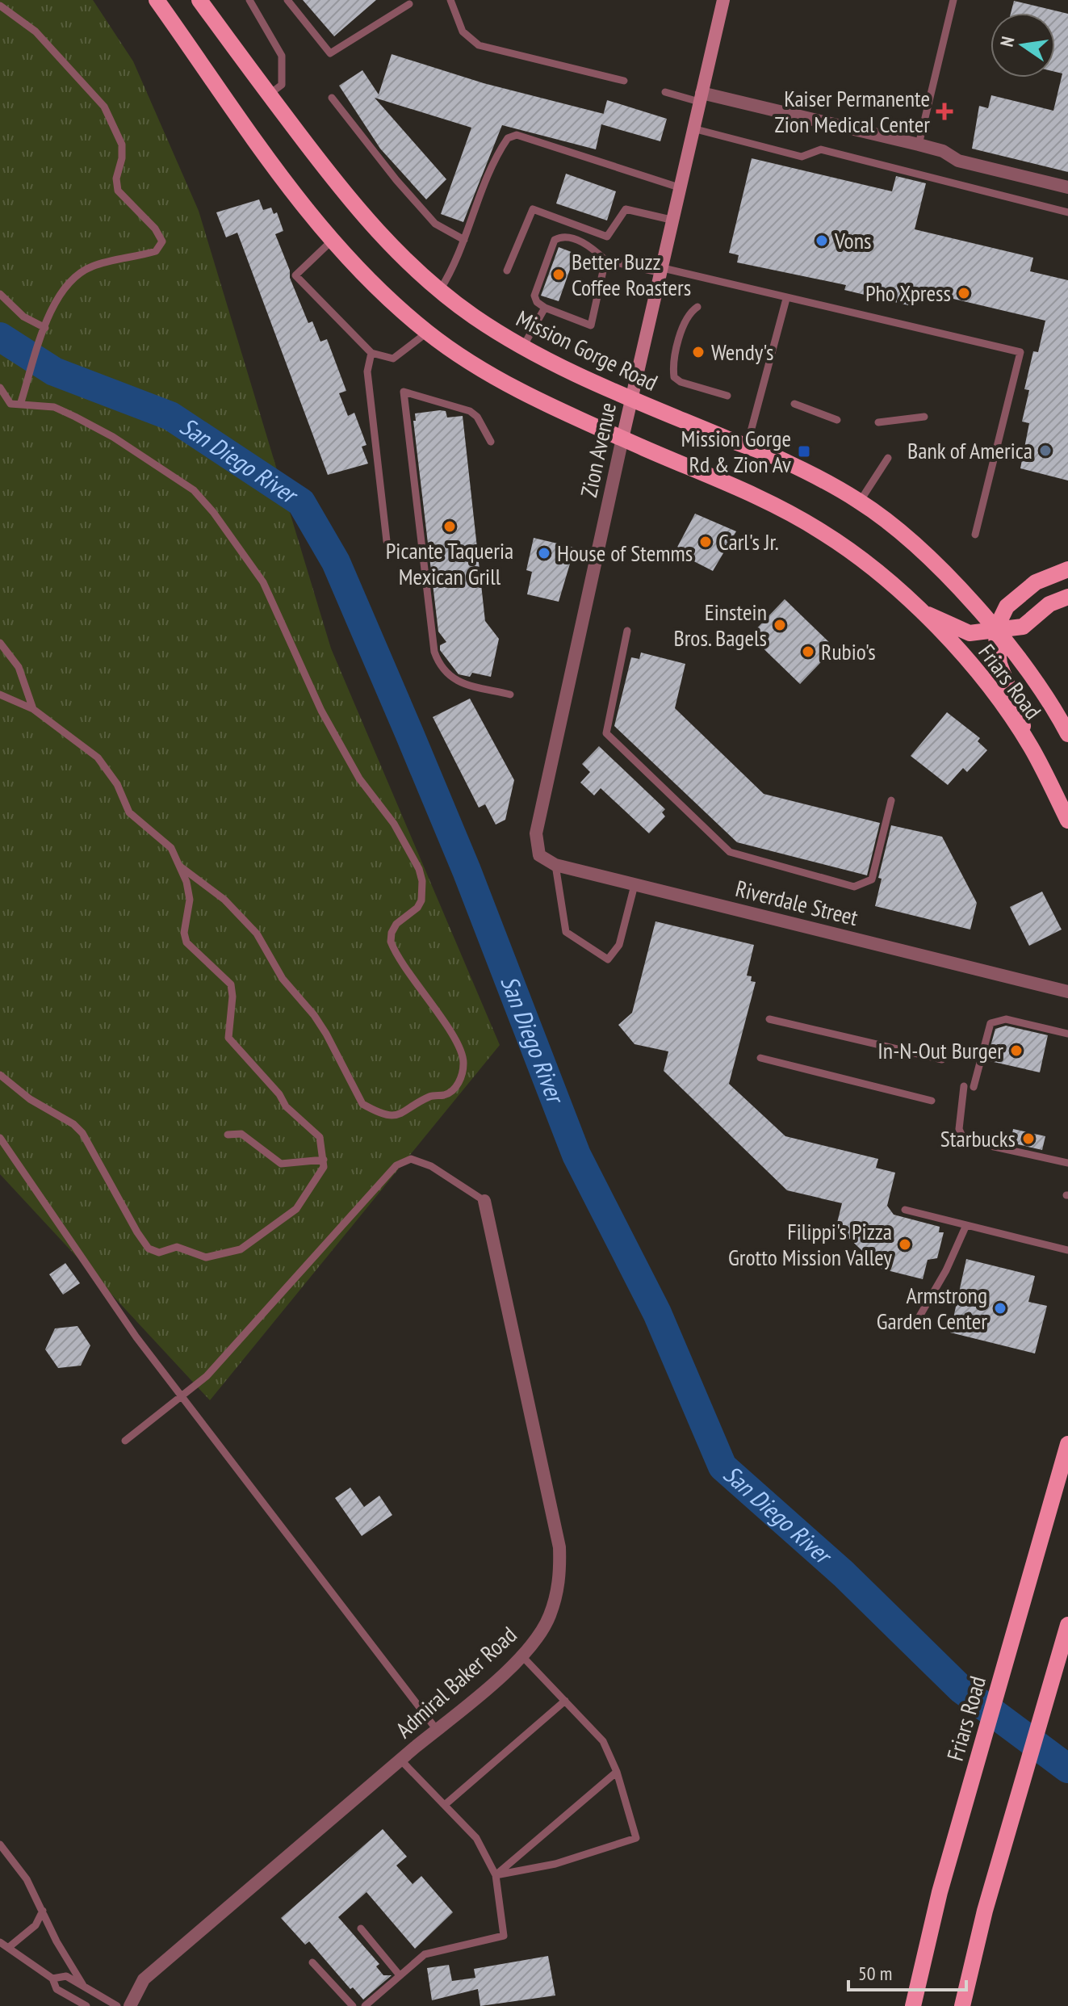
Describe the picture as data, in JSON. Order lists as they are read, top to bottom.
{
  "streets": {
    "main road": ["Mission Gorge Road", "Zion Avenue", "Friars Road"],
    "street": ["Riverdale Street", "Admiral Baker Road"]
  },
  "crossings": [
    ["Mission Gorge Road", "Zion Avenue"],
    ["Mission Gorge Road", "Friars Road"],
    ["Zion Avenue", "Riverdale Street"]
  ],
  "water": ["San Diego River"],
  "places": {
    "health": ["Kaiser Permanente Zion Medical Center"],
    "other": [
      "Vons",
      "Better Buzz Coffee Roasters",
      "Pho Xpress",
      "Wendy's",
      "Bank of America",
      "Picante Taqueria Mexican Grill",
      "Carl's Jr.",
      "House of Stemms",
      "Einstein Bros. Bagels",
      "Rubio's",
      "In-N-Out Burger",
      "Starbucks",
      "Filippi's Pizza Grotto Mission Valley",
      "Armstrong Garden Center"
    ],
    "transit": ["Mission Gorge Rd & Zion Av"]
  },
  "scale_bar": "50 m",
  "north": "left"
}
